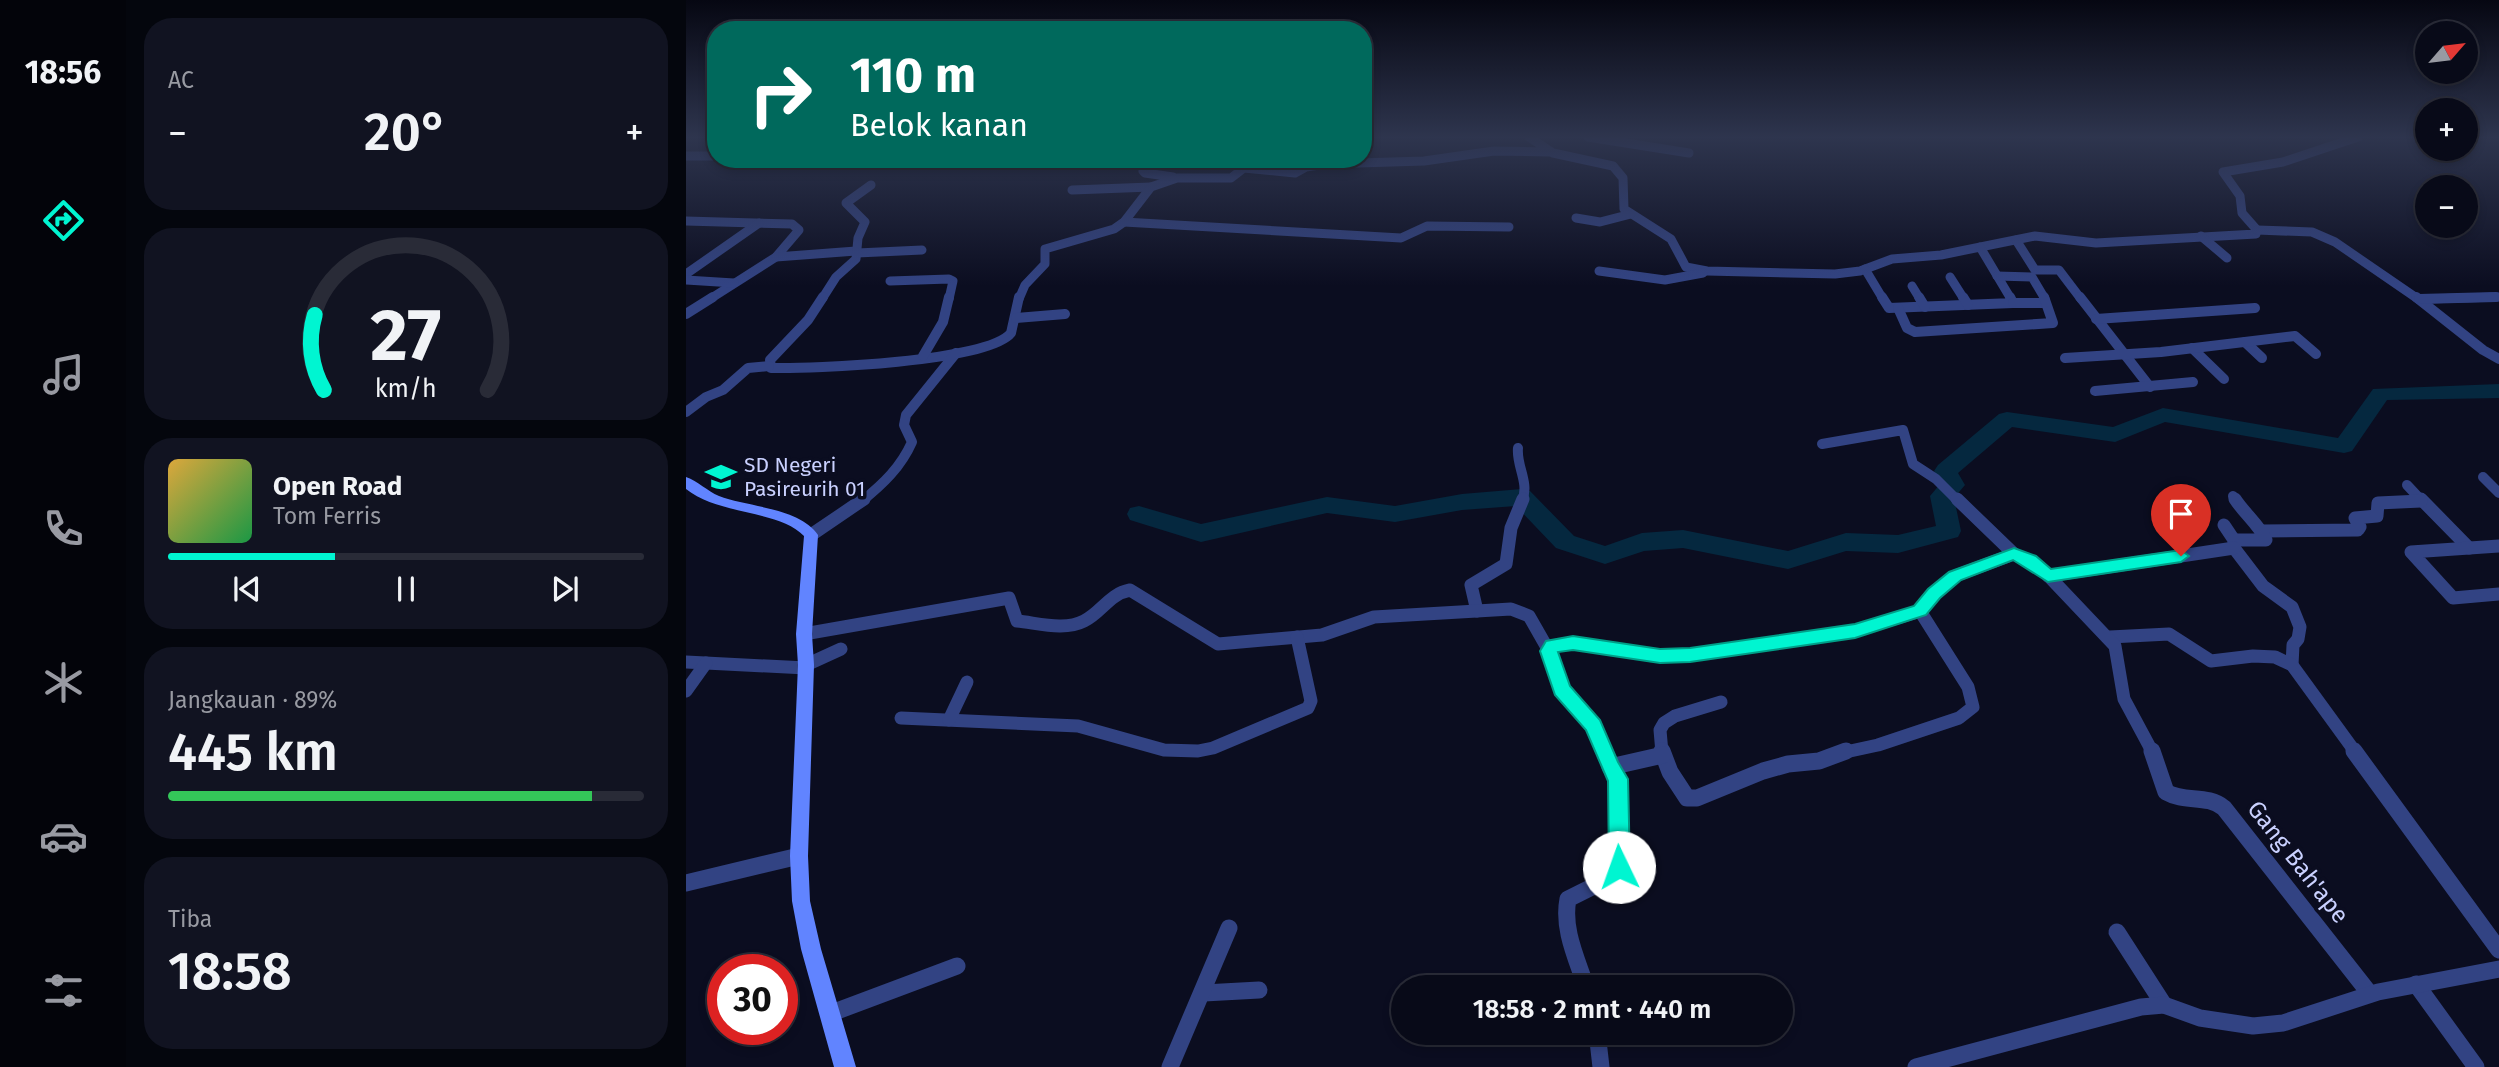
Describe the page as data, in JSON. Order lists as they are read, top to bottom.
{
  "streets": {
    "street": ["Gang Bah'ape"]
  },
  "places": {
    "school or university": ["SD Negeri Pasireurih 01"]
  },
  "north": "top right",
  "page": {
    "tabs": "18:56",
    "tile": [
      "AC",
      ["Jangkauan · 89%", "445 km"],
      ["Tiba", "18:58"]
    ],
    "map_buttons": ["+", "−"],
    "turn": ["110 m", "Belok kanan"],
    "heat": ["−", "20°", "+"],
    "song": ["Open Road", "Tom Ferris"],
    "limit": "30",
    "trip": "18:58 · 2 mnt · 440 m",
    "gauge": ["27", "km/h"]
  }
}
